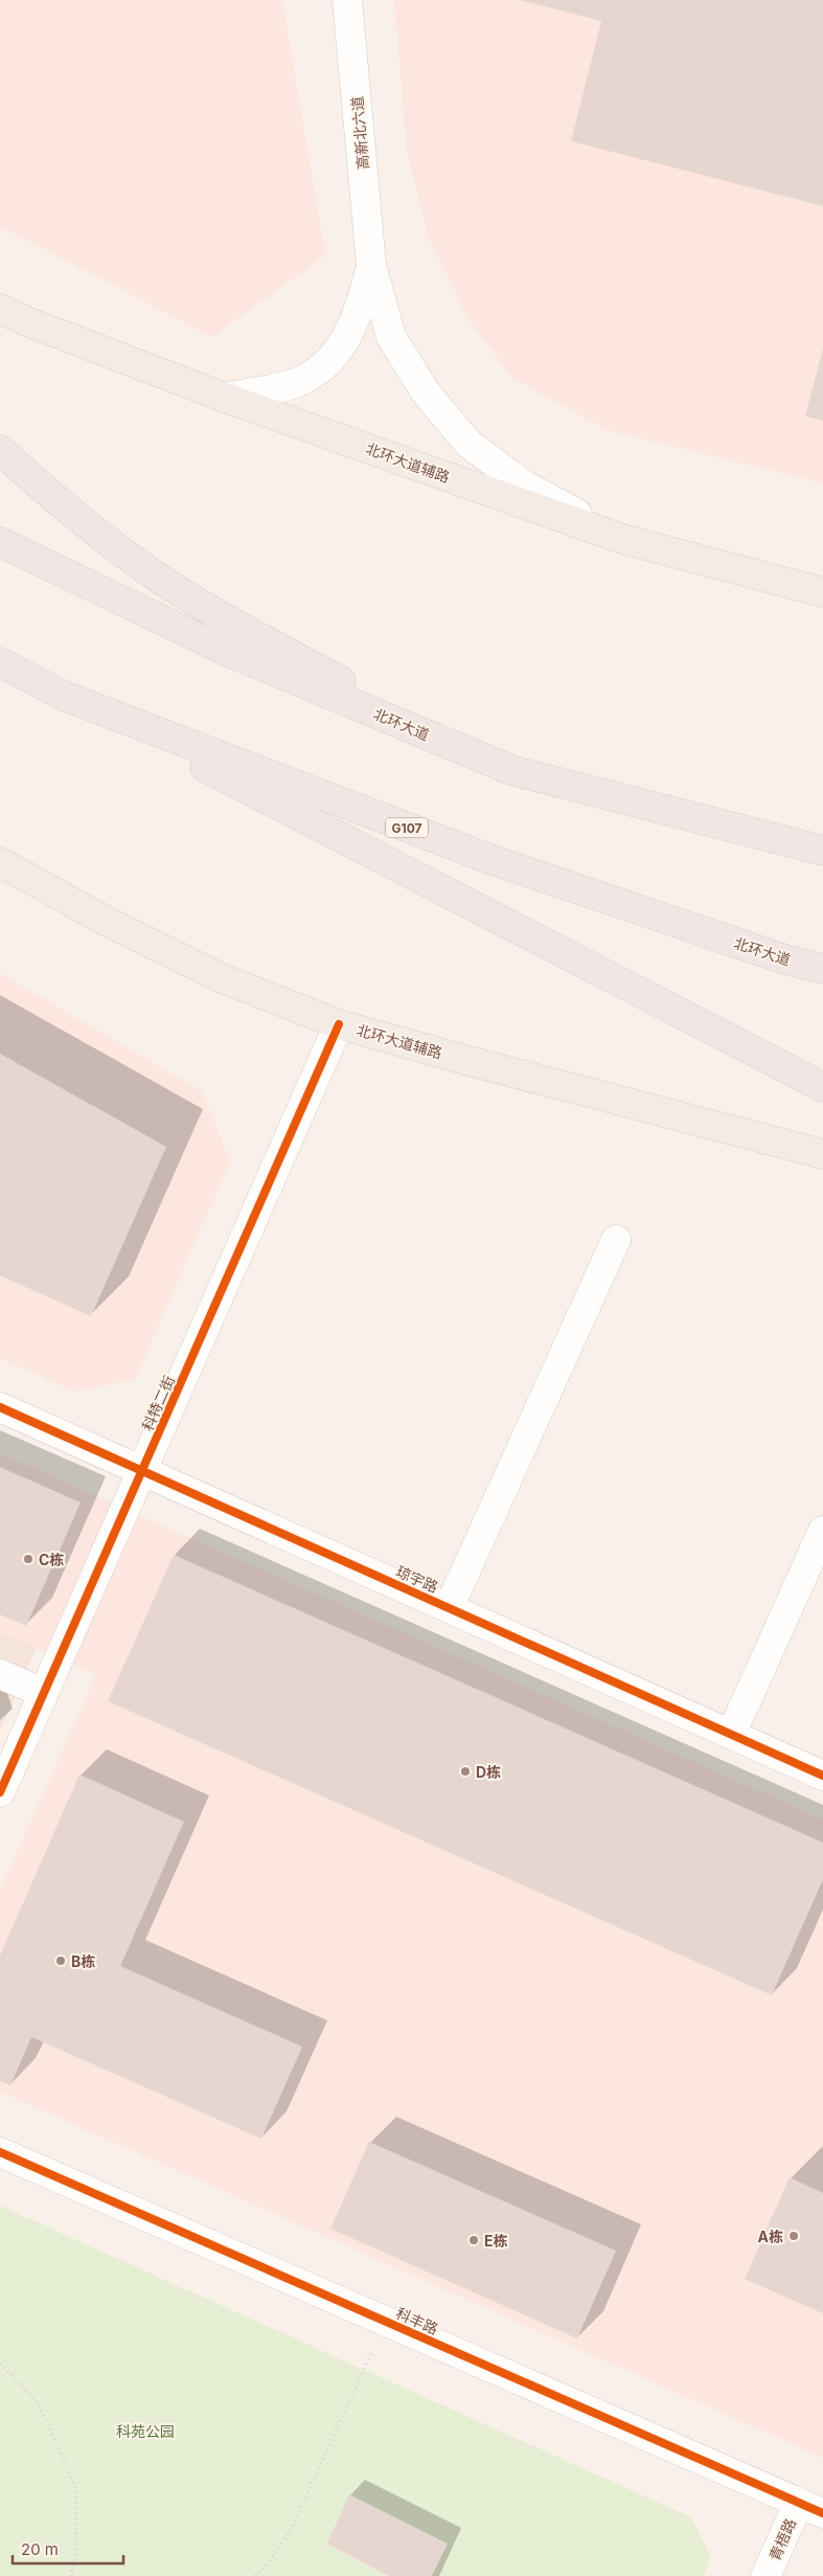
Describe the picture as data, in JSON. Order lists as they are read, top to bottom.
{
  "streets": {
    "highway": ["北环大道", "G107"],
    "main road": ["北环大道辅路"],
    "street": [
      "高新北六道",
      "科特二街",
      "琼宇路",
      "科丰路",
      "青梧路"
    ]
  },
  "crossings": [
    ["北环大道辅路", "科特二街"],
    ["科特二街", "琼宇路"],
    ["科丰路", "青梧路"]
  ],
  "parks": ["科苑公园"],
  "places": [
    "C栋",
    "D栋",
    "B栋",
    "A栋",
    "E栋"
  ],
  "scale_bar": "20 m"
}
